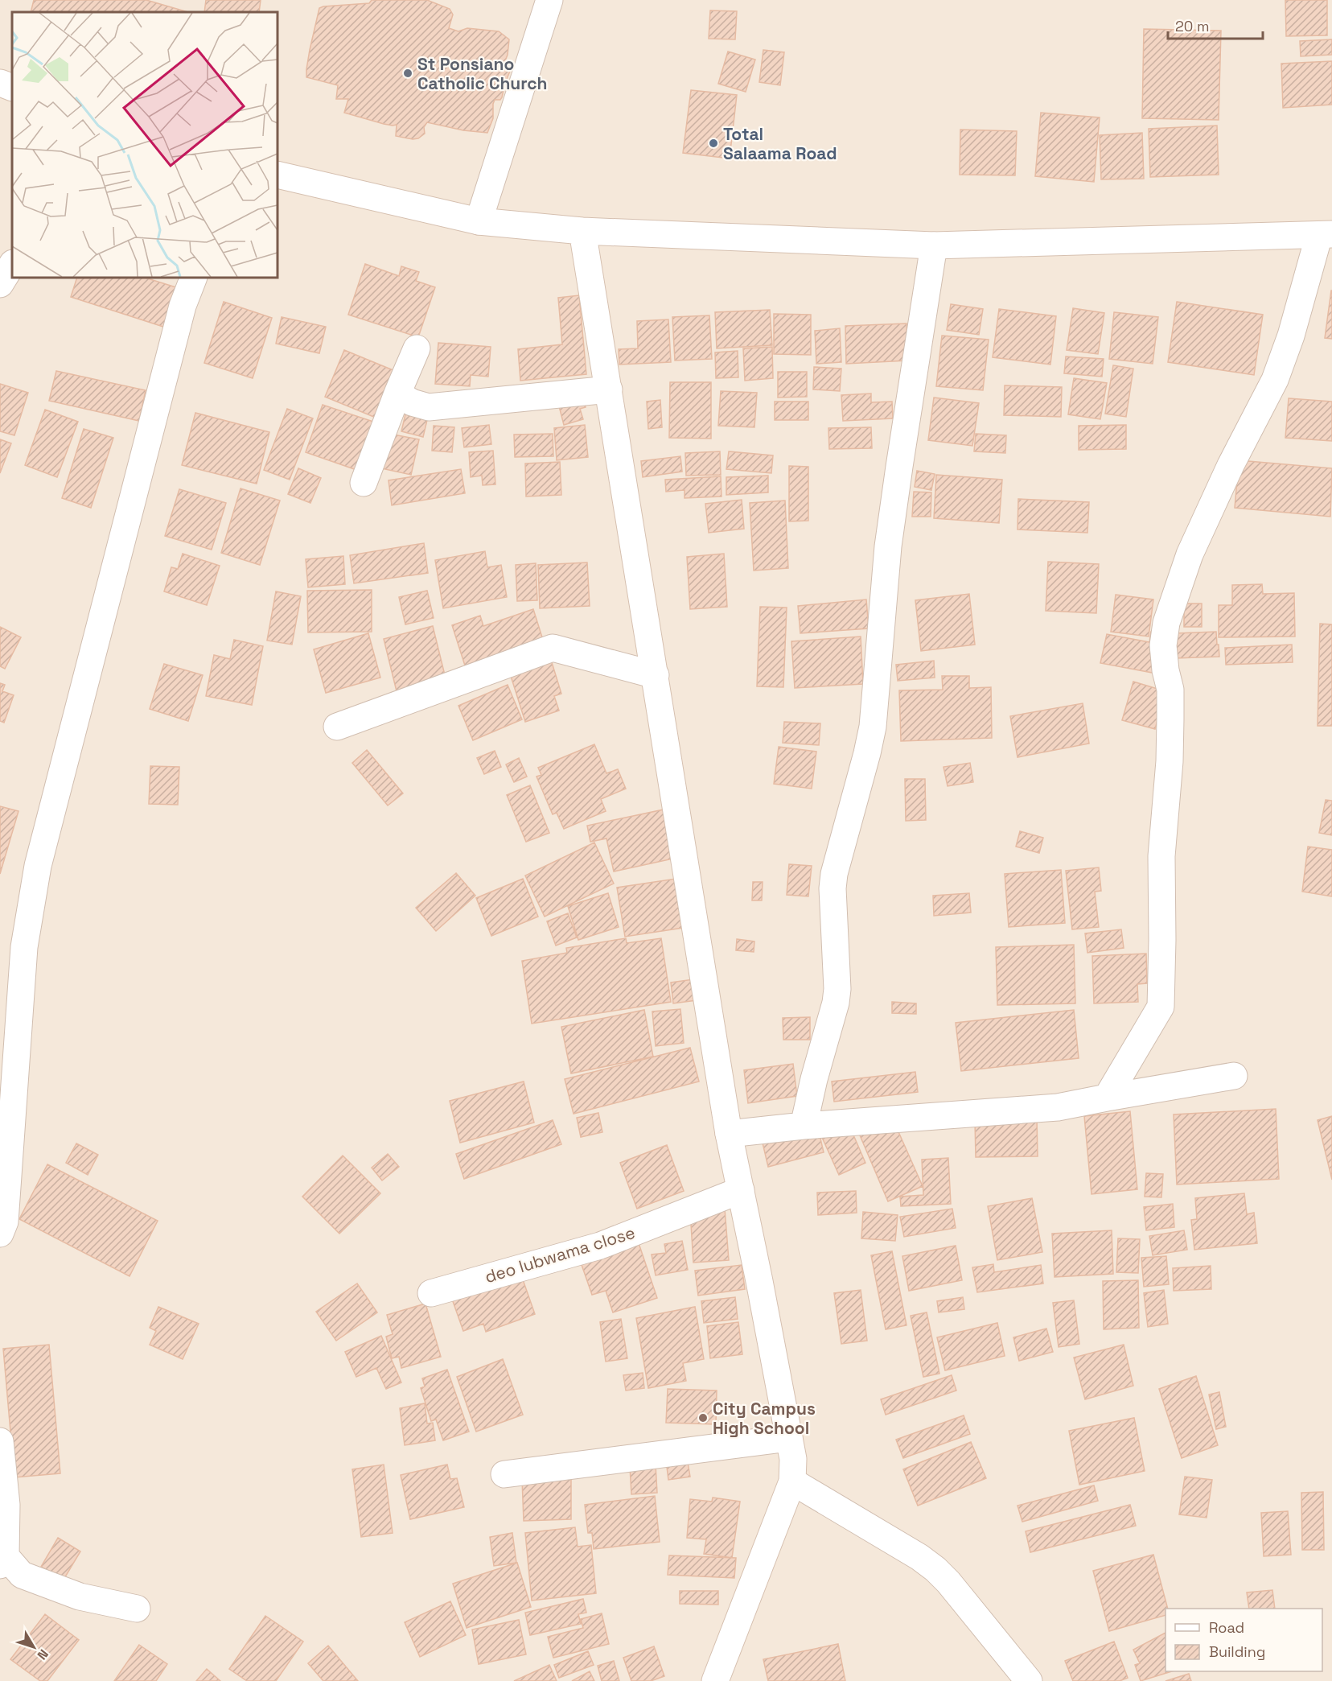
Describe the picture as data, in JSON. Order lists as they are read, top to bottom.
{
  "streets": {
    "street": ["deo lubwama close"]
  },
  "places": ["St Ponsiano Catholic Church", "Total Salaama Road", "City Campus High School"],
  "legend": ["Road", "Building"],
  "scale_bar": "20 m",
  "north": "bottom right"
}
